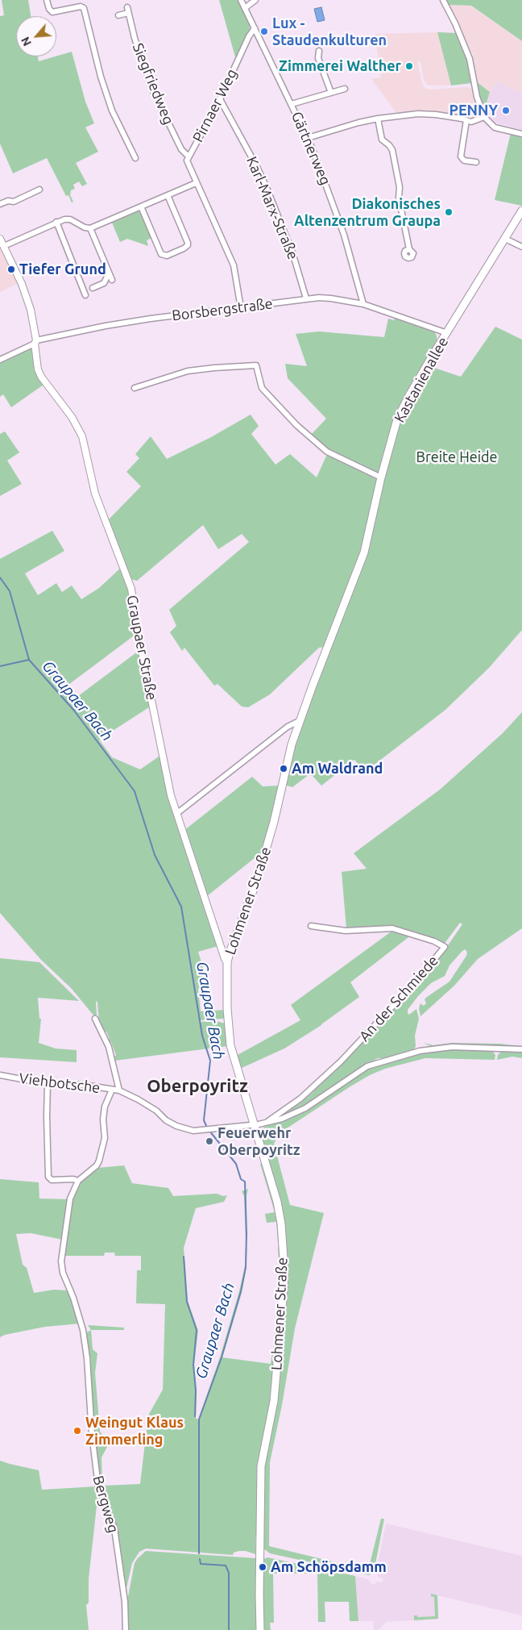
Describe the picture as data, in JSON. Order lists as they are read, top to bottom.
{
  "streets": {
    "main road": ["Kastanienallee", "Lohmener Straße"],
    "street": [
      "Siegfriedweg",
      "Pirnaer Weg",
      "Gärtnerweg",
      "Karl-Marx-Straße",
      "Borsbergstraße",
      "Graupaer Straße",
      "An der Schmiede",
      "Viehbotsche",
      "Bergweg"
    ]
  },
  "crossings": [
    ["Siegfriedweg", "Pirnaer Weg"],
    ["Pirnaer Weg", "Gärtnerweg"],
    ["Pirnaer Weg", "Karl-Marx-Straße"],
    ["Pirnaer Weg", "Borsbergstraße"],
    ["Gärtnerweg", "Borsbergstraße"],
    ["Karl-Marx-Straße", "Borsbergstraße"],
    ["Borsbergstraße", "Kastanienallee"],
    ["Borsbergstraße", "Graupaer Straße"],
    ["Kastanienallee", "Lohmener Straße"],
    ["Graupaer Straße", "Lohmener Straße"],
    ["Lohmener Straße", "Viehbotsche"],
    ["An der Schmiede", "Viehbotsche"]
  ],
  "districts": ["Oberpoyritz"],
  "water": ["Graupaer Bach"],
  "parks": ["Breite Heide"],
  "places": [
    "Lux - Staudenkulturen",
    "Zimmerei Walther",
    "PENNY",
    "Diakonisches Altenzentrum Graupa",
    "Tiefer Grund",
    "Am Waldrand",
    "Feuerwehr Oberpoyritz",
    "Weingut Klaus Zimmerling",
    "Am Schöpsdamm"
  ],
  "north": "bottom left"
}
